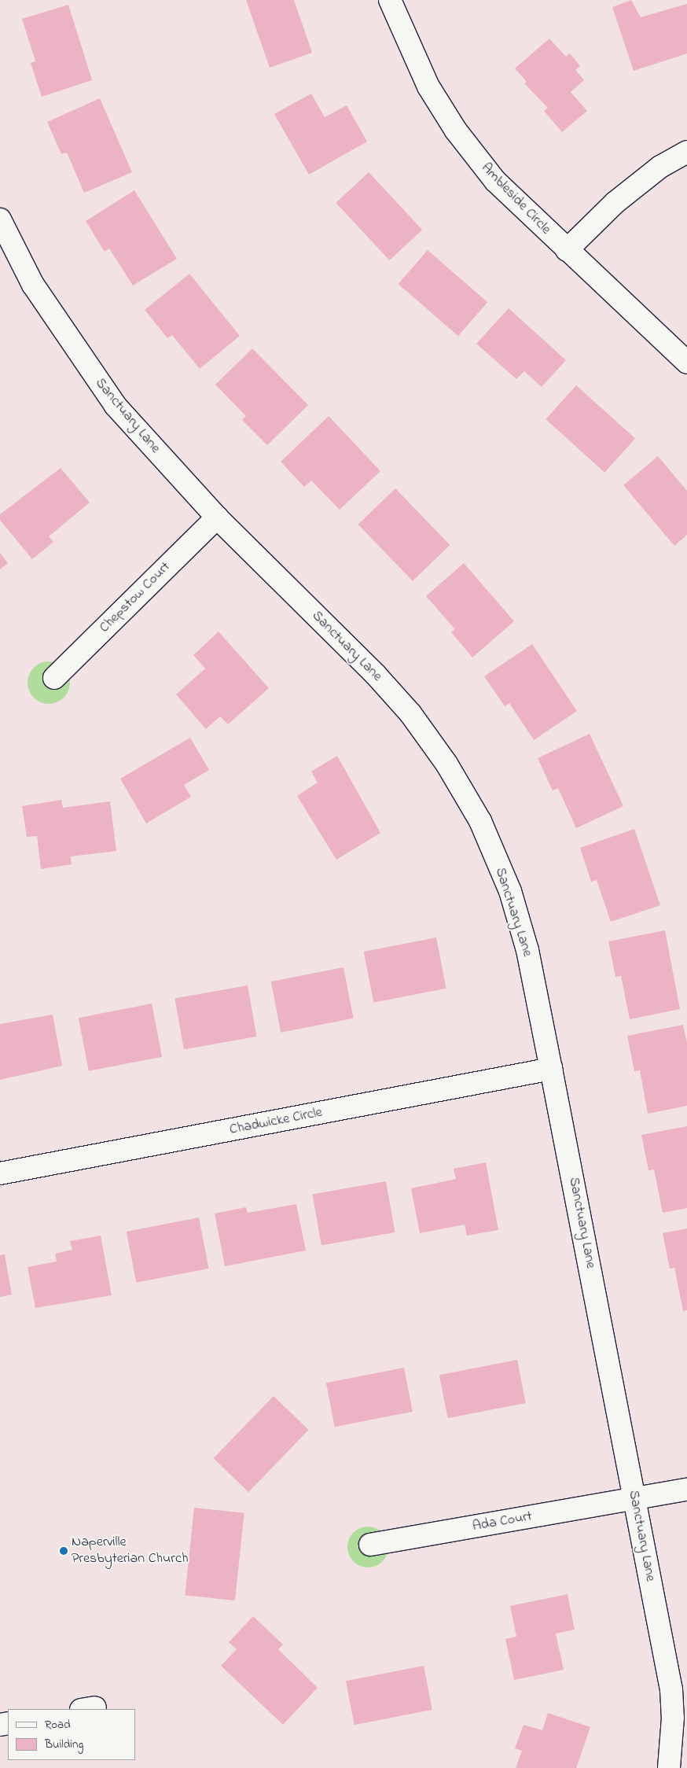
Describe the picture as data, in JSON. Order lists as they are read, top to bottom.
{
  "streets": {
    "street": [
      "Ambleside Circle",
      "Sanctuary Lane",
      "Chepstow Court",
      "Chadwicke Circle",
      "Ada Court"
    ]
  },
  "crossings": [
    ["Sanctuary Lane", "Chepstow Court"],
    ["Sanctuary Lane", "Chadwicke Circle"],
    ["Sanctuary Lane", "Ada Court"]
  ],
  "places": ["Naperville Presbyterian Church"],
  "legend": ["Road", "Building"]
}
